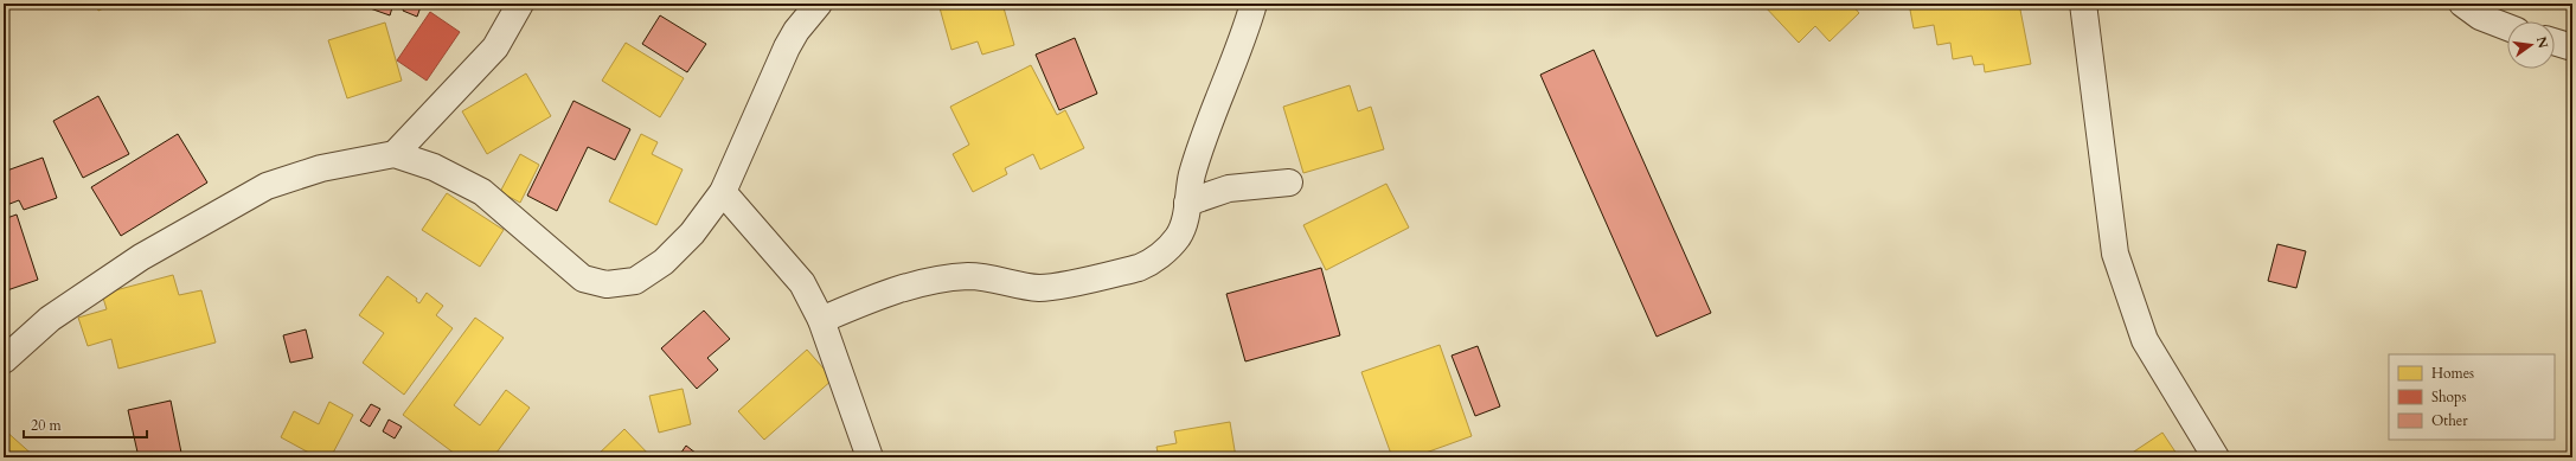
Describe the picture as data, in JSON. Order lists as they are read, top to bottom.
{
  "legend": ["Homes", "Shops", "Other"],
  "scale_bar": "20 m",
  "north": "right"
}
